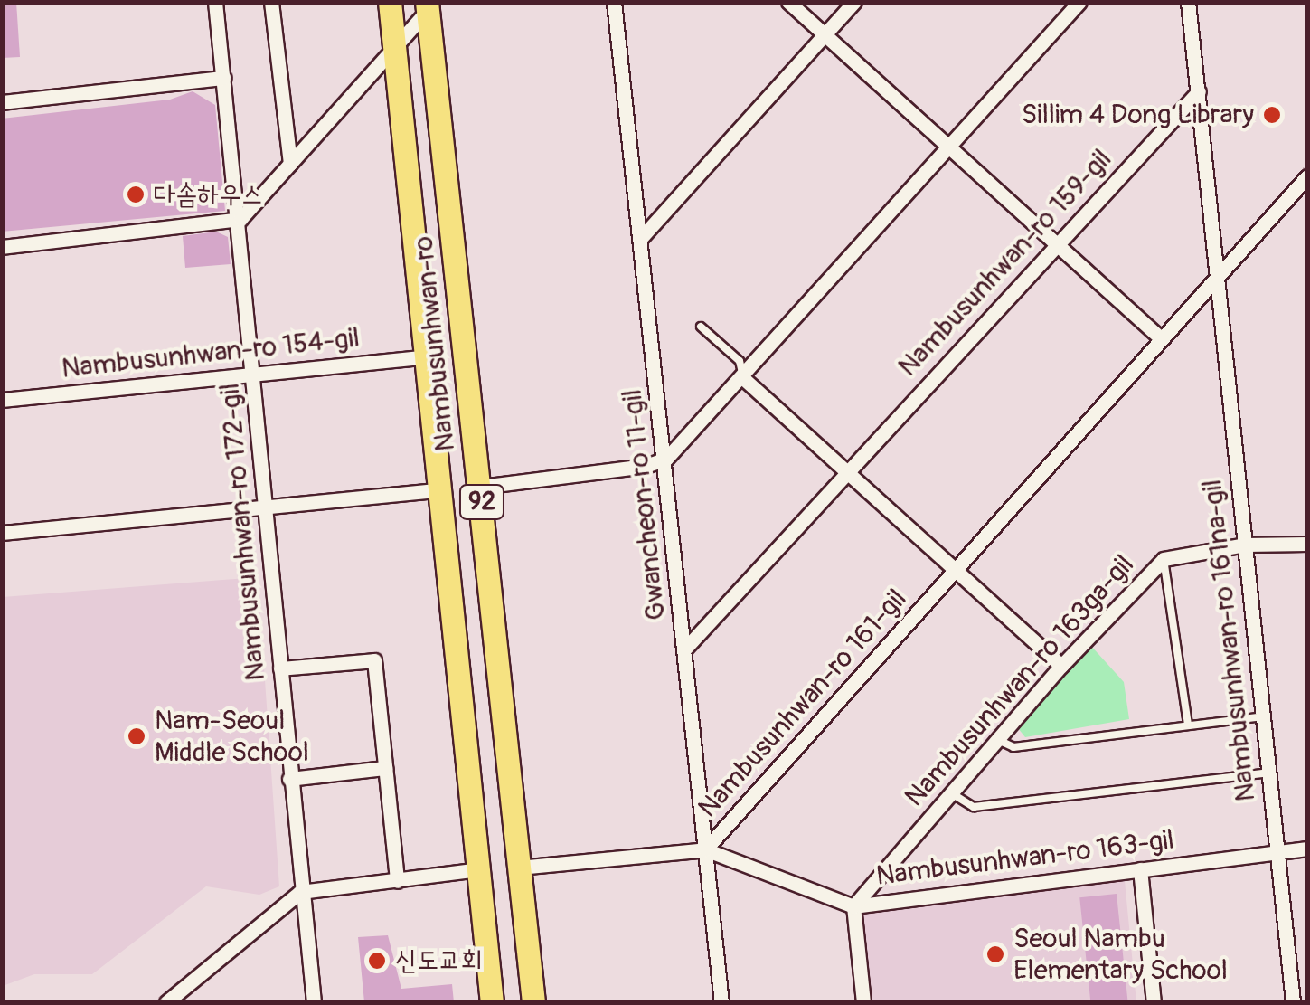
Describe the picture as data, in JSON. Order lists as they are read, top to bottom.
{
  "streets": {
    "main road": ["Nambusunhwan-ro", "92"],
    "street": [
      "Nambusunhwan-ro 159-gil",
      "Nambusunhwan-ro 154-gil",
      "Gwancheon-ro 11-gil",
      "Nambusunhwan-ro 172-gil",
      "Nambusunhwan-ro 161na-gil",
      "Nambusunhwan-ro 163ga-gil",
      "Nambusunhwan-ro 161-gil",
      "Nambusunhwan-ro 163-gil"
    ]
  },
  "crossings": [
    ["Nambusunhwan-ro 159-gil", "Gwancheon-ro 11-gil"],
    ["Nambusunhwan-ro 159-gil", "Nambusunhwan-ro 161na-gil"],
    ["Nambusunhwan-ro", "Nambusunhwan-ro 154-gil"],
    ["Nambusunhwan-ro", "Nambusunhwan-ro 161-gil"],
    ["Nambusunhwan-ro 154-gil", "Nambusunhwan-ro 172-gil"],
    ["Gwancheon-ro 11-gil", "Nambusunhwan-ro 161-gil"],
    ["Gwancheon-ro 11-gil", "Nambusunhwan-ro 163-gil"],
    ["Nambusunhwan-ro 161na-gil", "Nambusunhwan-ro 163ga-gil"],
    ["Nambusunhwan-ro 161na-gil", "Nambusunhwan-ro 161-gil"],
    ["Nambusunhwan-ro 161na-gil", "Nambusunhwan-ro 163-gil"],
    ["Nambusunhwan-ro 163ga-gil", "Nambusunhwan-ro 163-gil"],
    ["Nambusunhwan-ro 161-gil", "Nambusunhwan-ro 163-gil"]
  ],
  "places": [
    "Sillim 4 Dong Library",
    "다솜하우스",
    "Nam-Seoul Middle School",
    "Seoul Nambu Elementary School",
    "신도교회"
  ]
}
